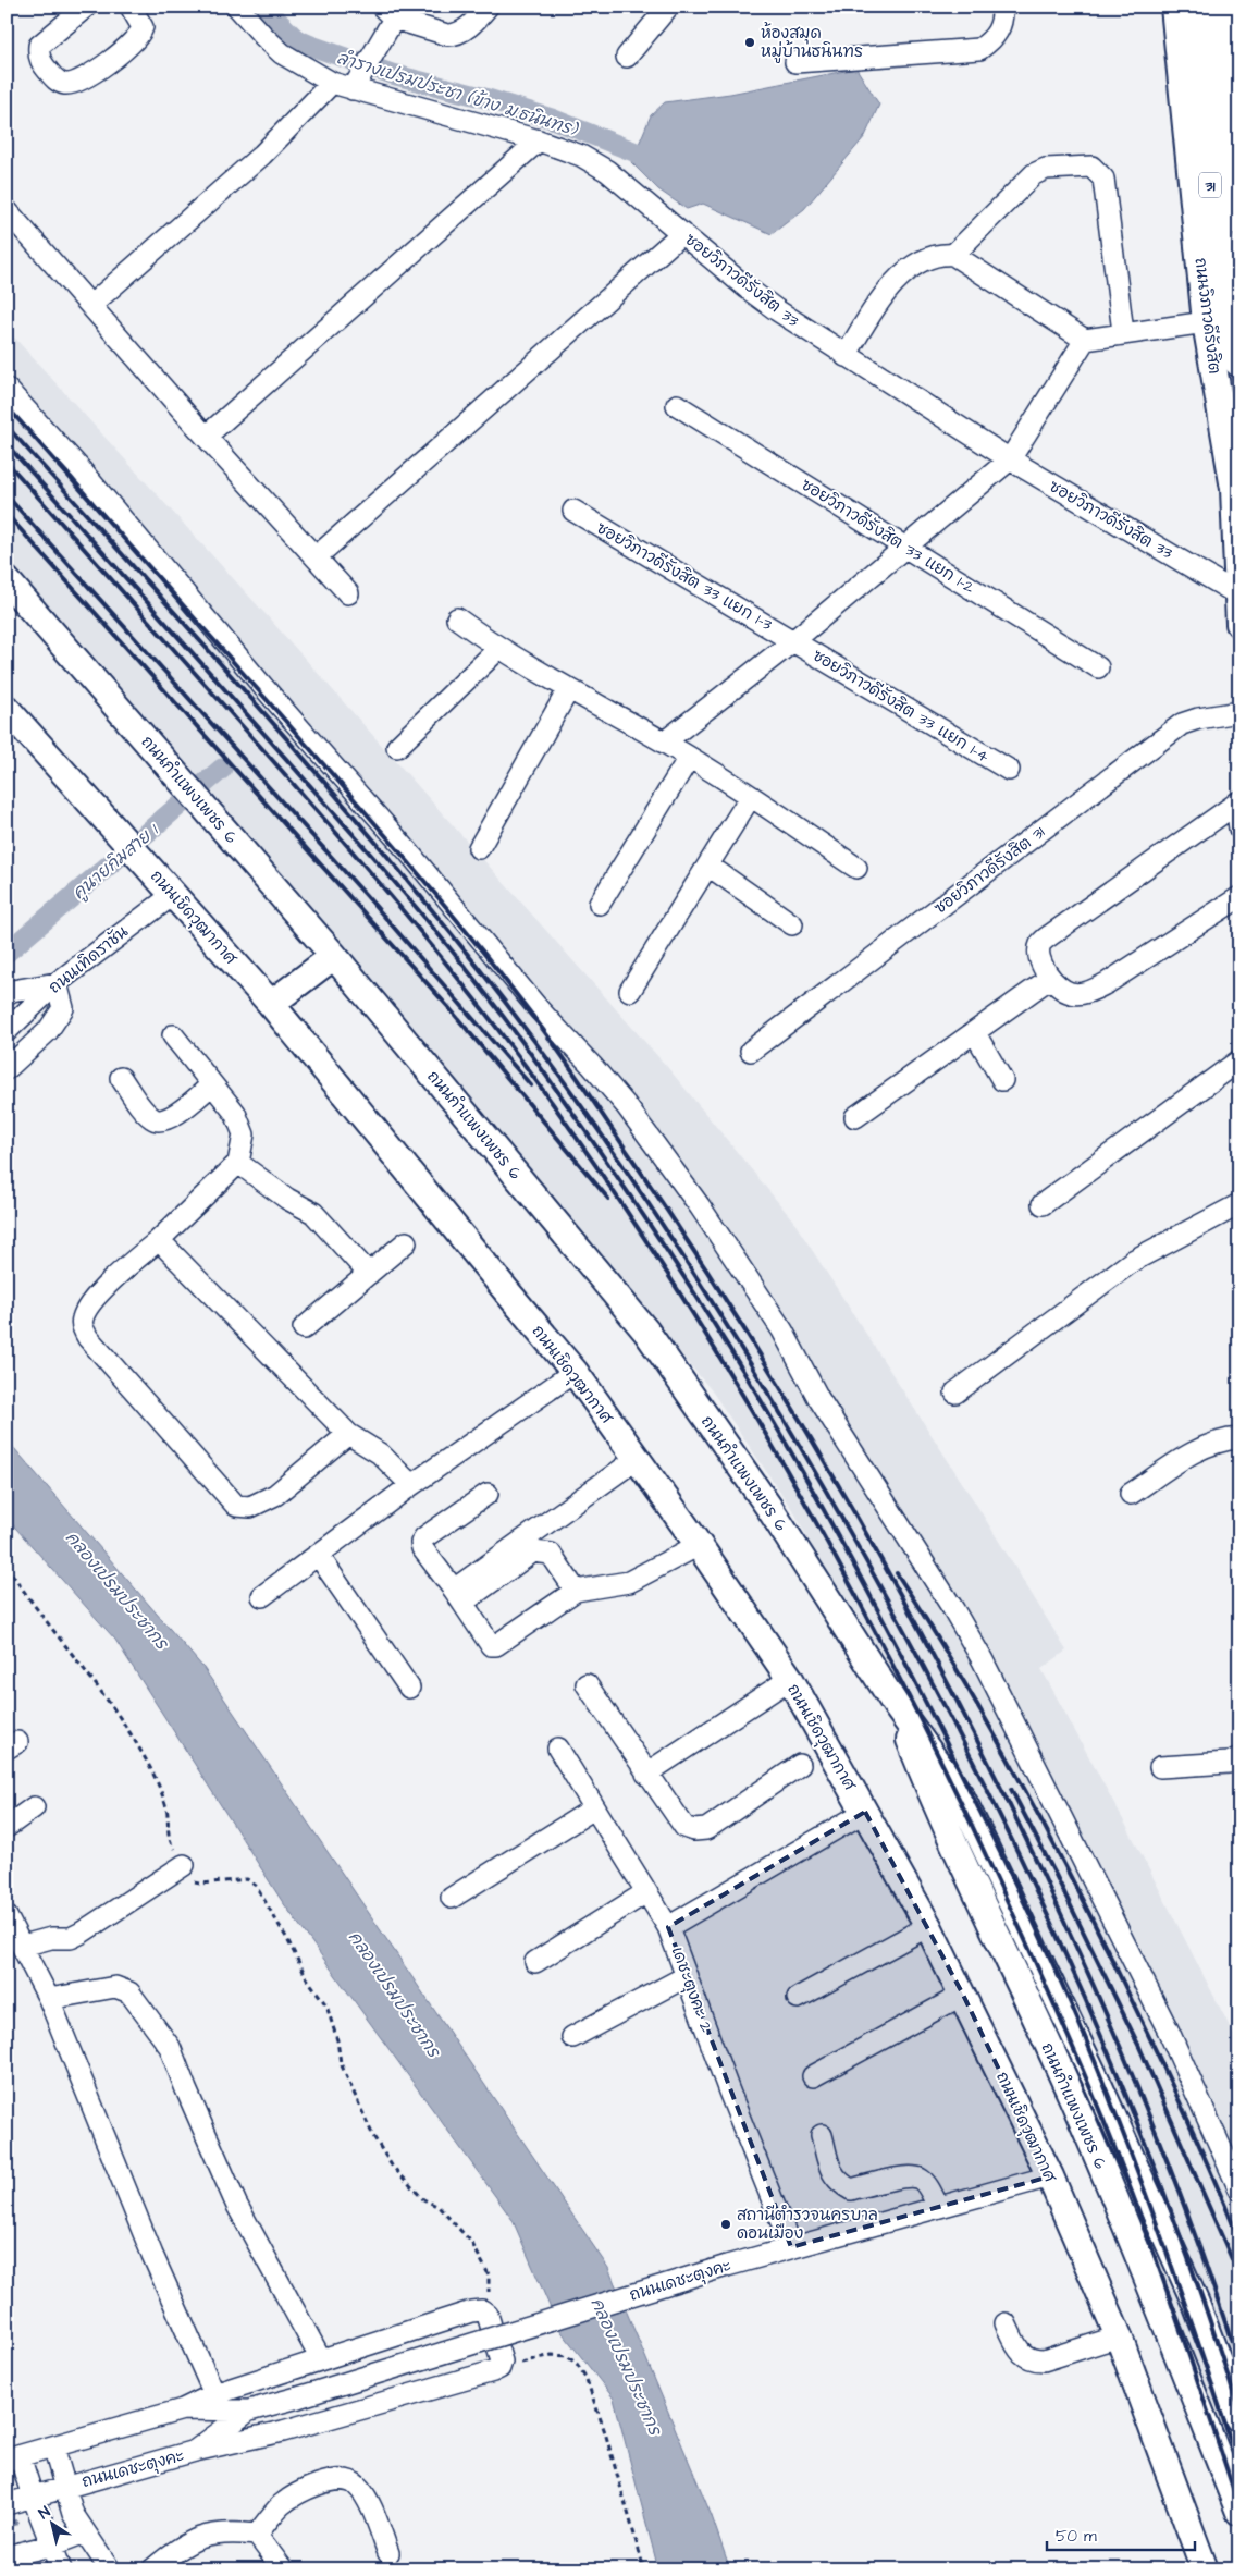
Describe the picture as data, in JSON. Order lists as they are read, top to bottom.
{
  "streets": {
    "highway": ["31"],
    "main road": ["ถนนวิภาวดีรังสิต", "ถนนกำแพงเพชร 6", "ถนนเชิดวุฒากาศ"],
    "street": [
      "ซอยวิภาวดีรังสิต 33",
      "ซอยวิภาวดีรังสิต 33 แยก 1-2",
      "ซอยวิภาวดีรังสิต 33 แยก 1-3",
      "ซอยวิภาวดีรังสิต 33 แยก 1-4",
      "ซอยวิภาวดีรังสิต 31",
      "ถนนเทิดราชัน",
      "เดชะตุงคะ 2",
      "ถนนเดชะตุงคะ"
    ]
  },
  "crossings": [
    ["ซอยวิภาวดีรังสิต 33", "ถนนวิภาวดีรังสิต"],
    ["ซอยวิภาวดีรังสิต 33 แยก 1-3", "ซอยวิภาวดีรังสิต 33 แยก 1-4"],
    ["ถนนเชิดวุฒากาศ", "ถนนเทิดราชัน"],
    ["ถนนเชิดวุฒากาศ", "ถนนเดชะตุงคะ"],
    ["เดชะตุงคะ 2", "ถนนเดชะตุงคะ"]
  ],
  "water": ["ลำรางเปรมประชา (ข้าง ม.ธนินทร)", "คูนายกิมสาย 1", "คลองเปรมประชากร"],
  "places": ["ห้องสมุด หมู่บ้านธนินทร", "สถานีตำรวจนครบาล ดอนเมือง"],
  "scale_bar": "50 m",
  "north": "top left"
}
